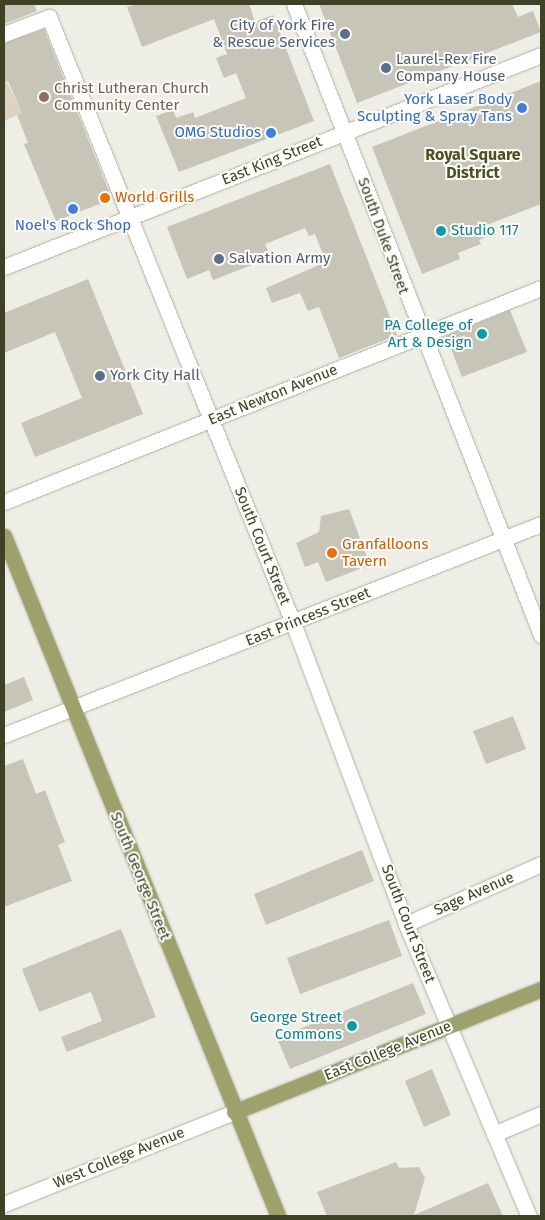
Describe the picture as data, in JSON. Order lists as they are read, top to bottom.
{
  "streets": {
    "main road": ["South George Street", "East College Avenue"],
    "street": [
      "East King Street",
      "South Duke Street",
      "East Newton Avenue",
      "South Court Street",
      "East Princess Street",
      "Sage Avenue",
      "West College Avenue"
    ]
  },
  "crossings": [
    ["East King Street", "South Duke Street"],
    ["East King Street", "South Court Street"],
    ["South Duke Street", "East Newton Avenue"],
    ["South Duke Street", "East Princess Street"],
    ["East Newton Avenue", "South Court Street"],
    ["South Court Street", "East Princess Street"],
    ["South Court Street", "Sage Avenue"],
    ["South Court Street", "East College Avenue"],
    ["East Princess Street", "South George Street"],
    ["South George Street", "East College Avenue"],
    ["South George Street", "West College Avenue"],
    ["East College Avenue", "West College Avenue"]
  ],
  "districts": ["Royal Square District"],
  "places": [
    "City of York Fire & Rescue Services",
    "Laurel-Rex Fire Company House",
    "Christ Lutheran Church Community Center",
    "York Laser Body Sculpting & Spray Tans",
    "OMG Studios",
    "World Grills",
    "Noel's Rock Shop",
    "Studio 117",
    "Salvation Army",
    "PA College of Art & Design",
    "York City Hall",
    "Granfalloons Tavern",
    "George Street Commons"
  ]
}
